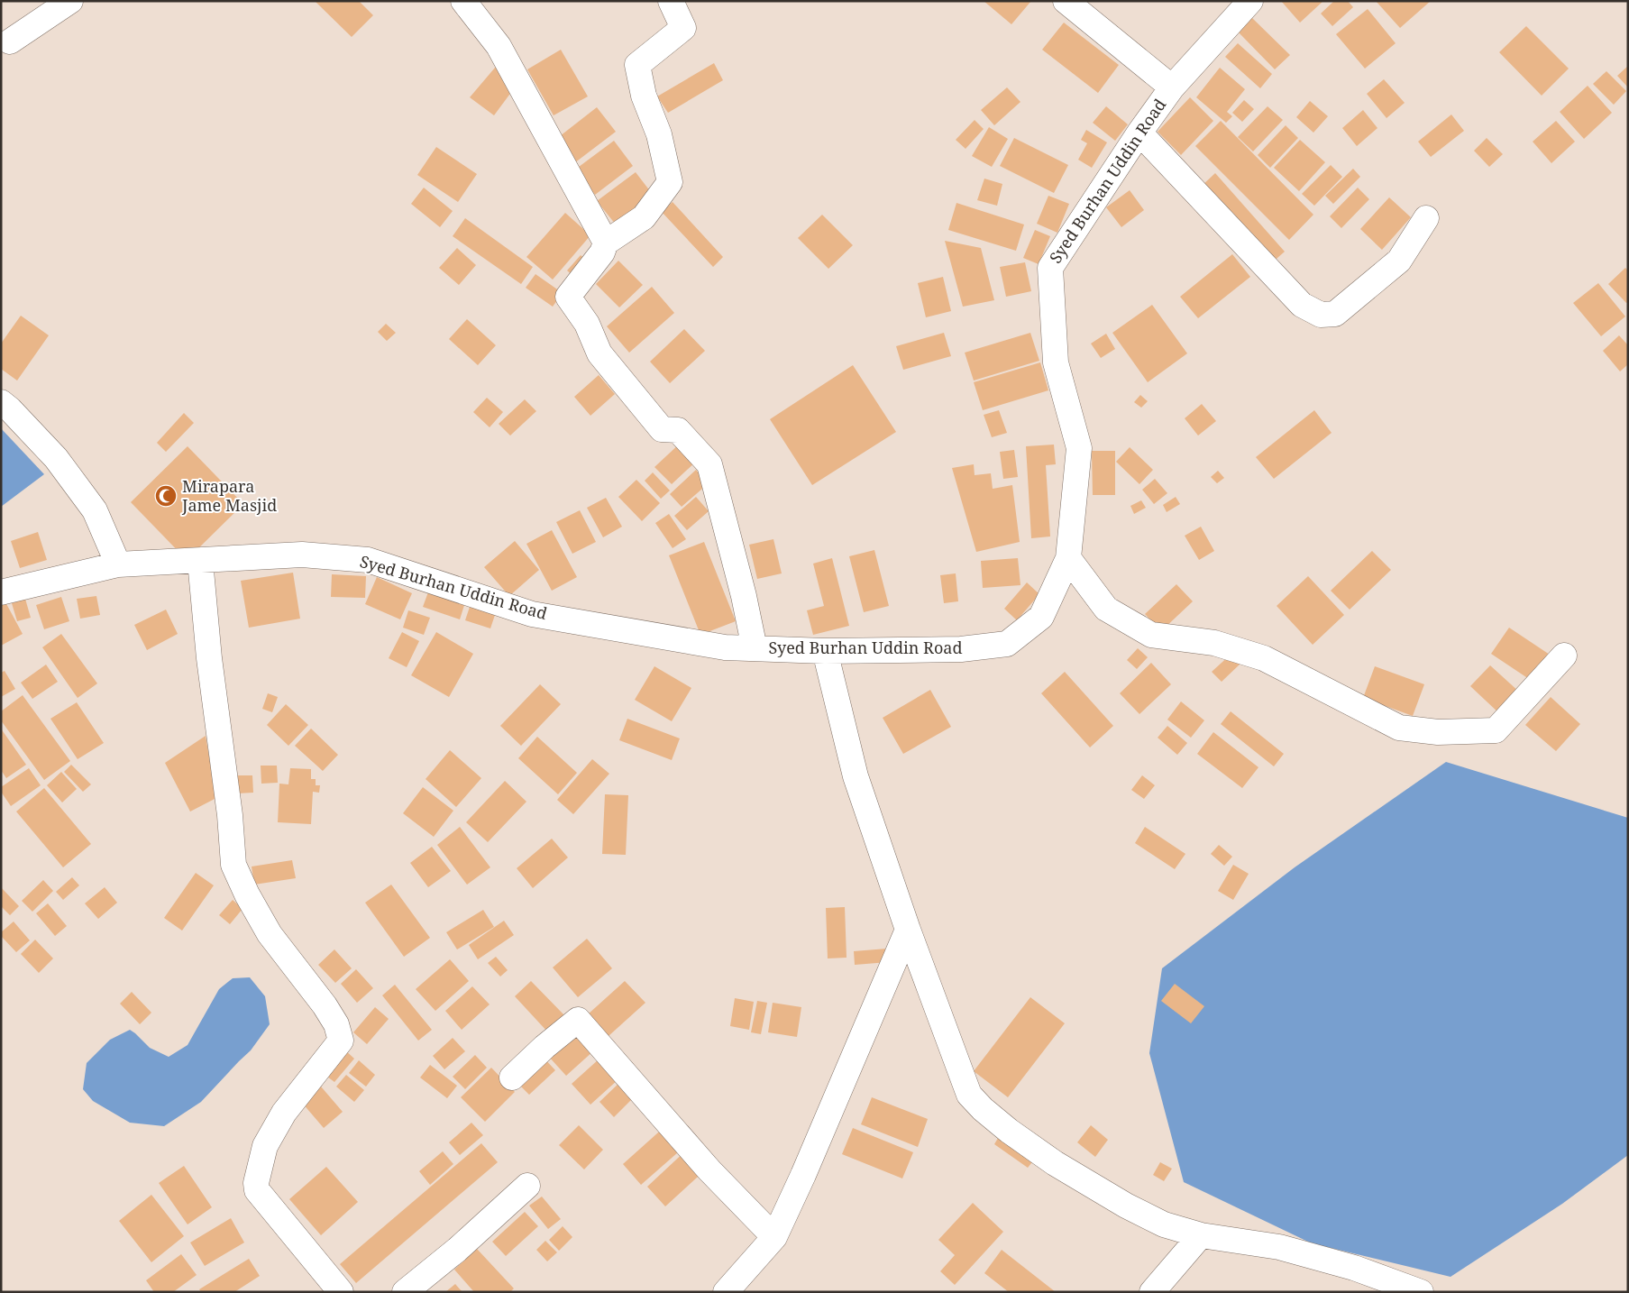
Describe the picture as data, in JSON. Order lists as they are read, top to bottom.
{
  "streets": {
    "street": ["Syed Burhan Uddin Road"]
  },
  "places": {
    "mosque": ["Mirapara Jame Masjid"]
  }
}
